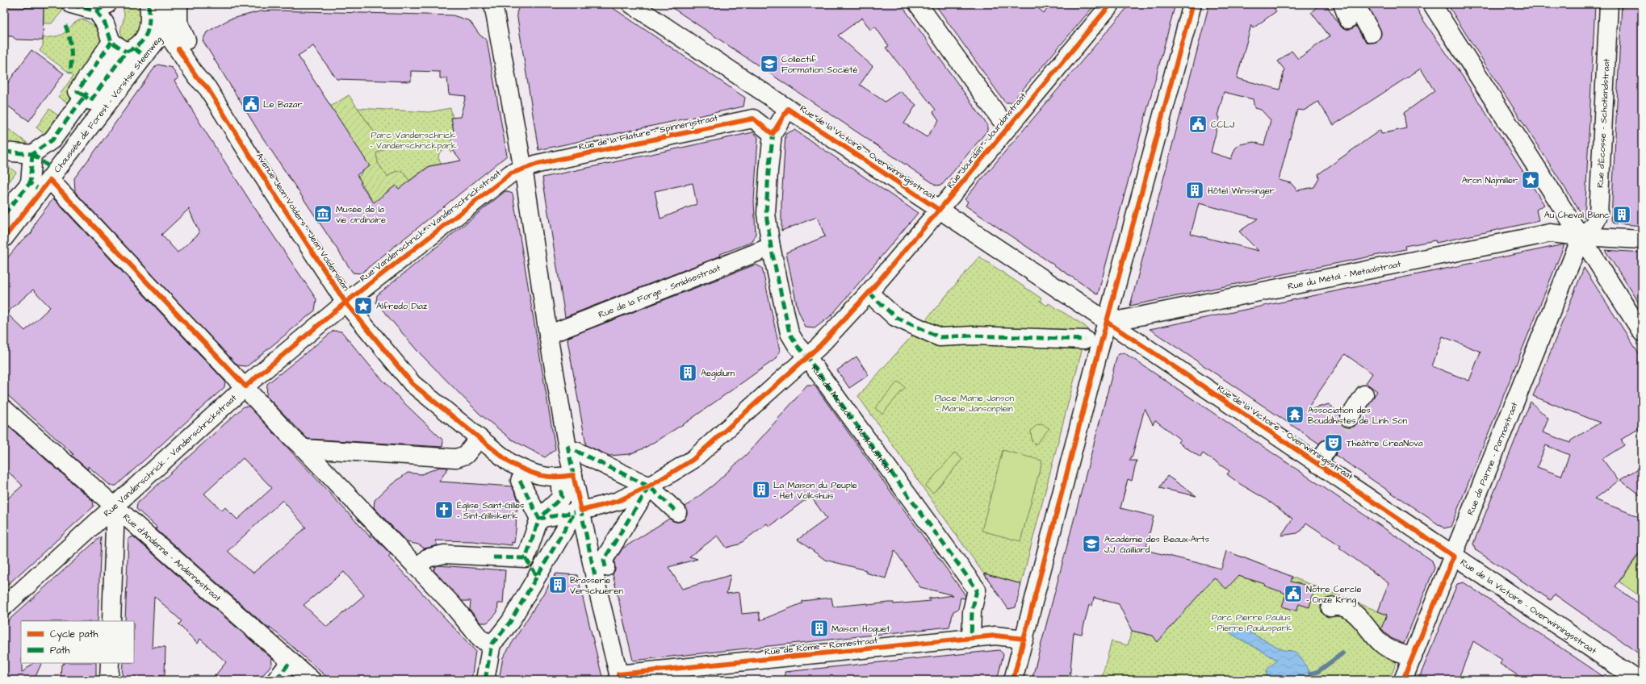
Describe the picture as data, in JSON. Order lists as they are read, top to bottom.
{
  "streets": {
    "street": [
      "Chaussée de Forest - Vorstse Steenweg",
      "Rue d'Écosse - Schotlandstraat",
      "Rue de la Filature - Spinnerijstraat",
      "Rue Jourdan - Jourdanstraat",
      "Rue de la Victoire - Overwinningsstraat",
      "Avenue Jean Volders - Jean Volderslaan",
      "Rue Vanderschrick - Vanderschrickstraat",
      "Rue du Métal - Metaalstraat",
      "Rue de la Forge - Smidsestraat",
      "Rue de Moscou - Moskoustraat",
      "Rue de Parme - Parmastraat",
      "Rue d'Andenne - Andennestraat",
      "Rue de Rome - Romestraat"
    ]
  },
  "crossings": [
    ["Chaussée de Forest - Vorstse Steenweg", "Avenue Jean Volders - Jean Volderslaan"],
    ["Rue d'Écosse - Schotlandstraat", "Rue du Métal - Metaalstraat"],
    ["Rue d'Écosse - Schotlandstraat", "Rue de Parme - Parmastraat"],
    ["Rue de la Filature - Spinnerijstraat", "Rue Vanderschrick - Vanderschrickstraat"],
    ["Rue de la Filature - Spinnerijstraat", "Rue de Moscou - Moskoustraat"],
    ["Rue Jourdan - Jourdanstraat", "Rue de la Victoire - Overwinningsstraat"],
    ["Rue Jourdan - Jourdanstraat", "Rue de Moscou - Moskoustraat"],
    ["Rue de la Victoire - Overwinningsstraat", "Rue du Métal - Metaalstraat"],
    ["Rue de la Victoire - Overwinningsstraat", "Rue de Moscou - Moskoustraat"],
    ["Rue de la Victoire - Overwinningsstraat", "Rue de Parme - Parmastraat"],
    ["Avenue Jean Volders - Jean Volderslaan", "Rue Vanderschrick - Vanderschrickstraat"],
    ["Rue Vanderschrick - Vanderschrickstraat", "Rue d'Andenne - Andennestraat"],
    ["Rue du Métal - Metaalstraat", "Rue de Parme - Parmastraat"],
    ["Rue de la Forge - Smidsestraat", "Rue de Moscou - Moskoustraat"],
    ["Rue de Moscou - Moskoustraat", "Rue de Rome - Romestraat"]
  ],
  "parks": ["Parc Vanderschrick - Vanderschrickpark", "Place Marie Janson - Marie Jansonplein", "Parc Pierre Paulus - Pierre Pauluspark"],
  "places": {
    "school or university": ["Collectif Formation Société", "Académie des Beaux-Arts J.J. Gailliard"],
    "public building": ["Le Bazar", "CCLJ", "Notre Cercle - Onze Kring"],
    "place": ["Aron Najmiller", "Alfredo Diaz"],
    "building": [
      "Hôtel Winssinger",
      "Au Cheval Blanc",
      "Aegidium",
      "La Maison du Peuple - Het Volkshuis",
      "Brasserie Verschueren",
      "Maison Hoguet"
    ],
    "museum": ["Musée de la vie ordinaire"],
    "temple": ["Association des Bouddhistes de Linh Son"],
    "theatre": ["Théâtre CreaNova"],
    "church": ["Église Saint-Gilles - Sint-Gilliskerk"]
  },
  "legend": ["Cycle path", "Path"]
}
